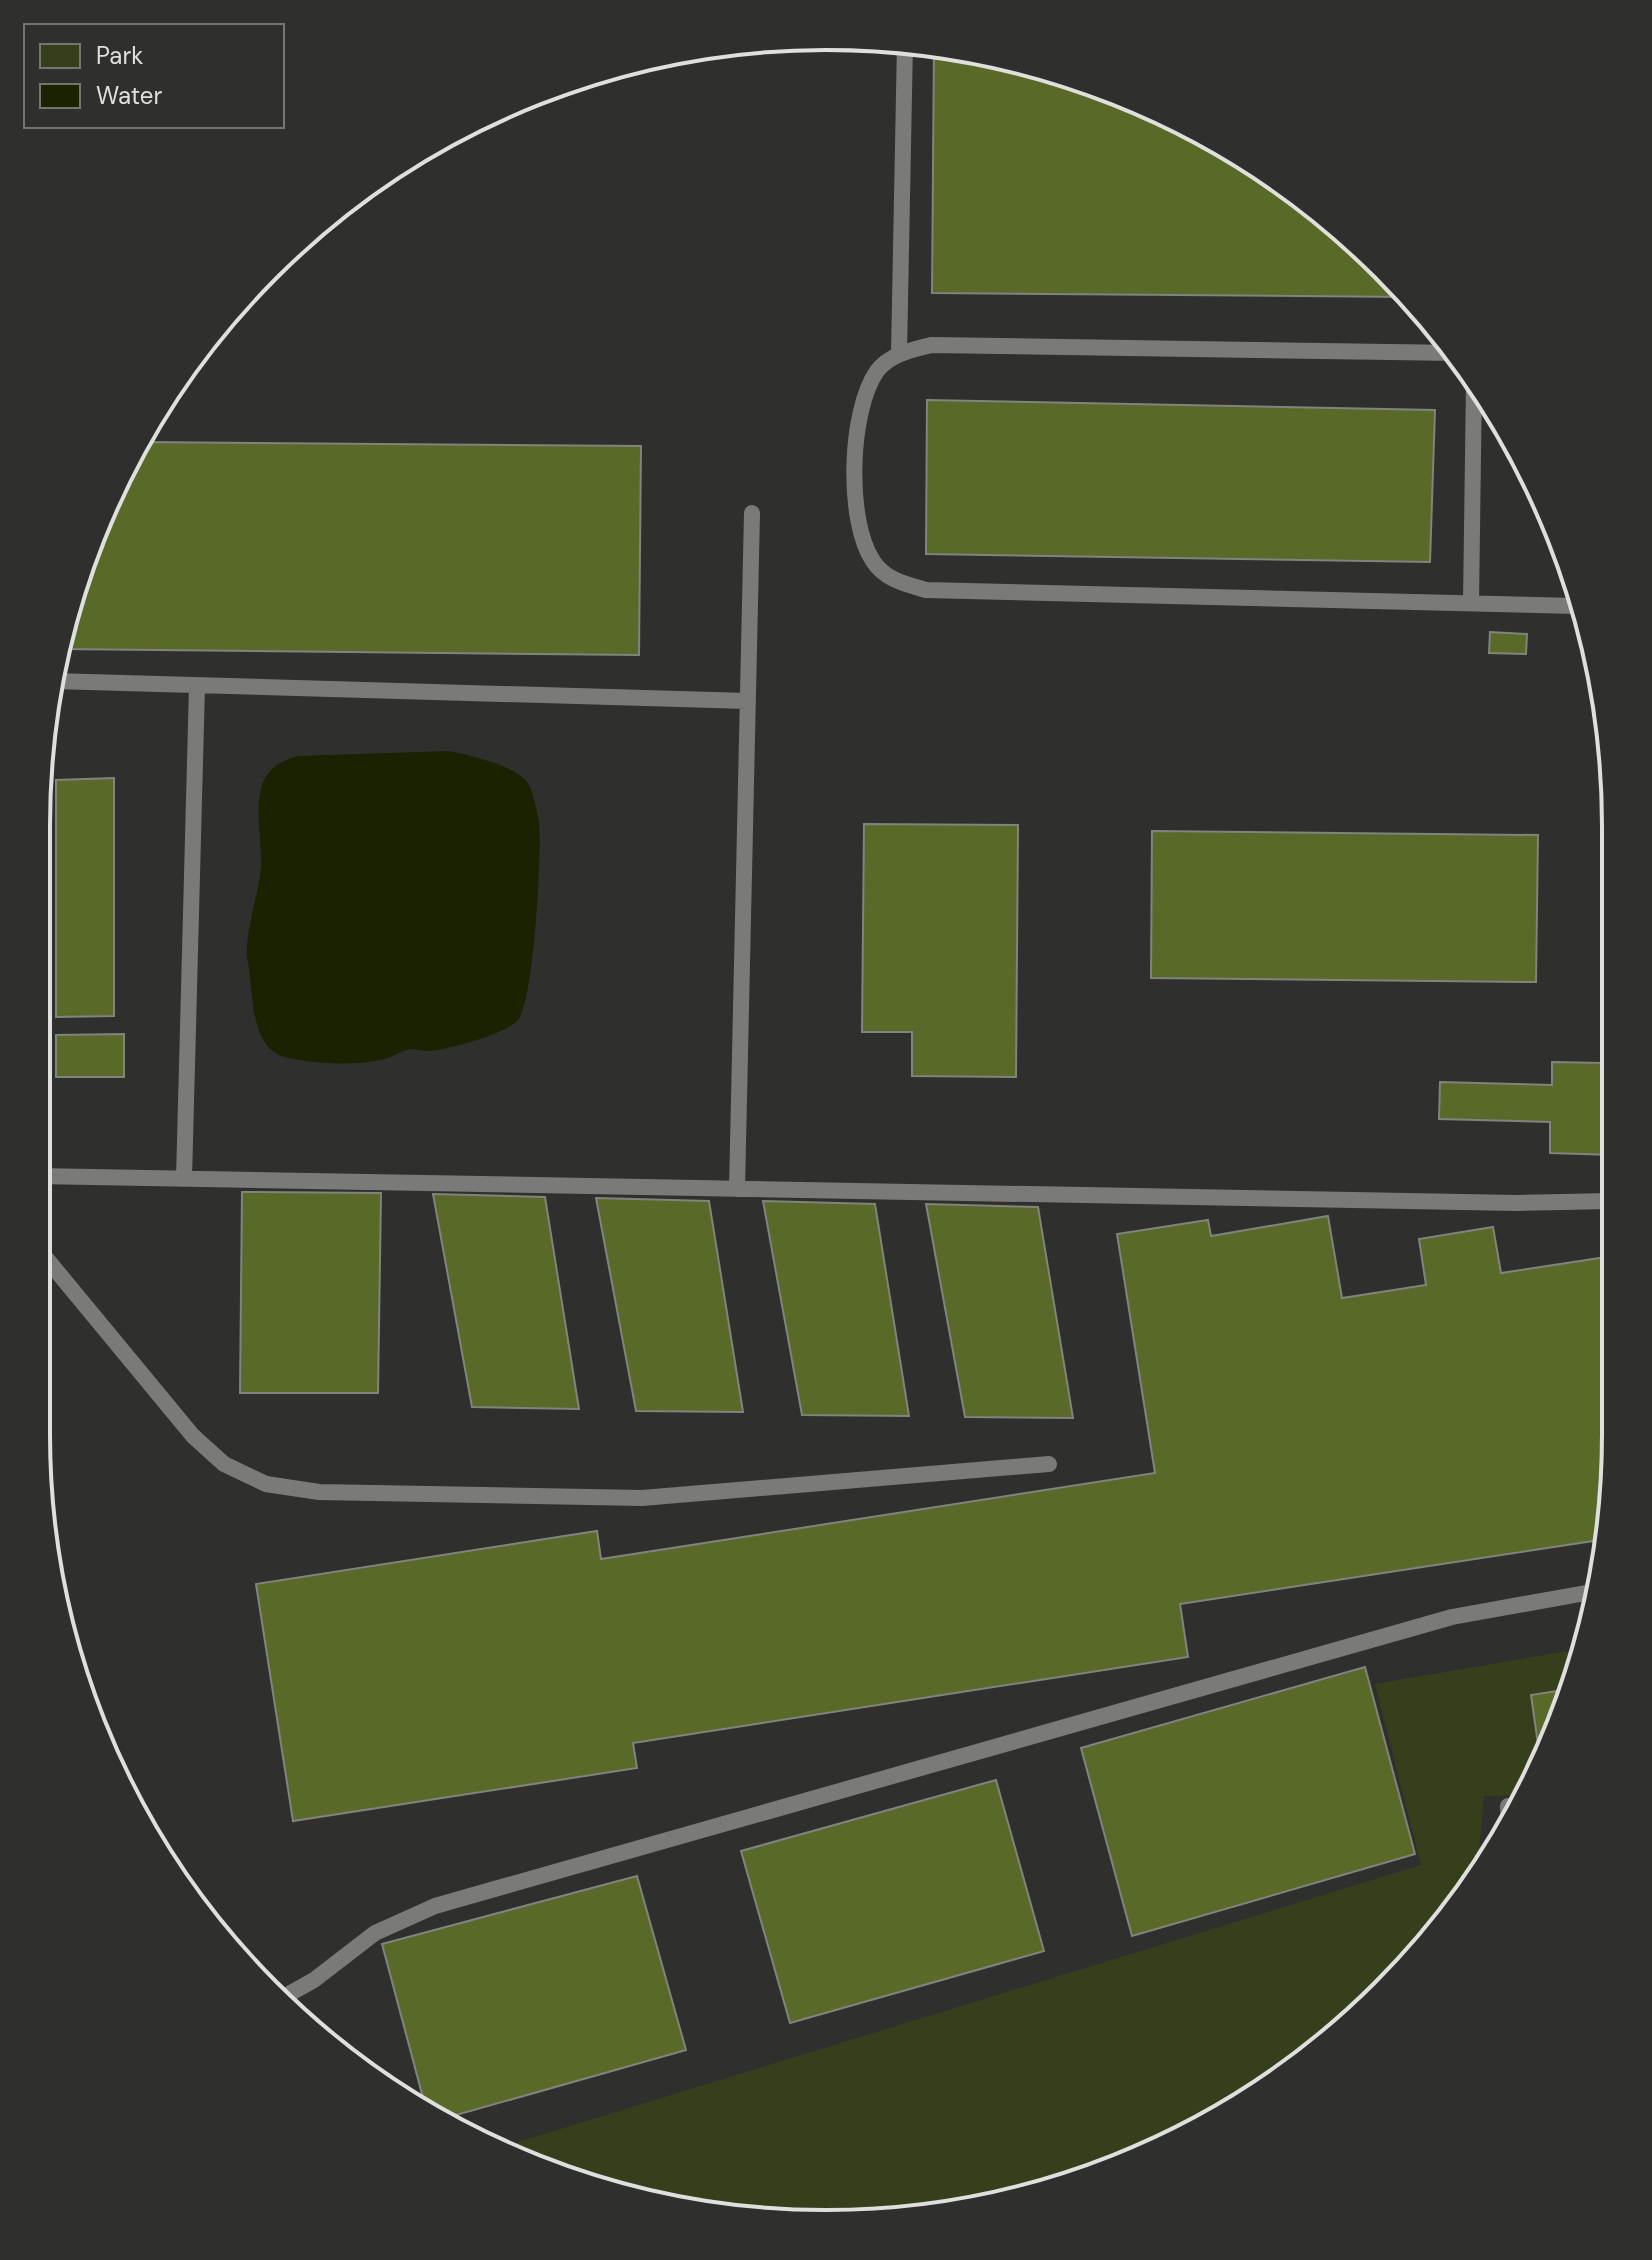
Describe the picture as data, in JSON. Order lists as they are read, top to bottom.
{
  "legend": ["Park", "Water"]
}
